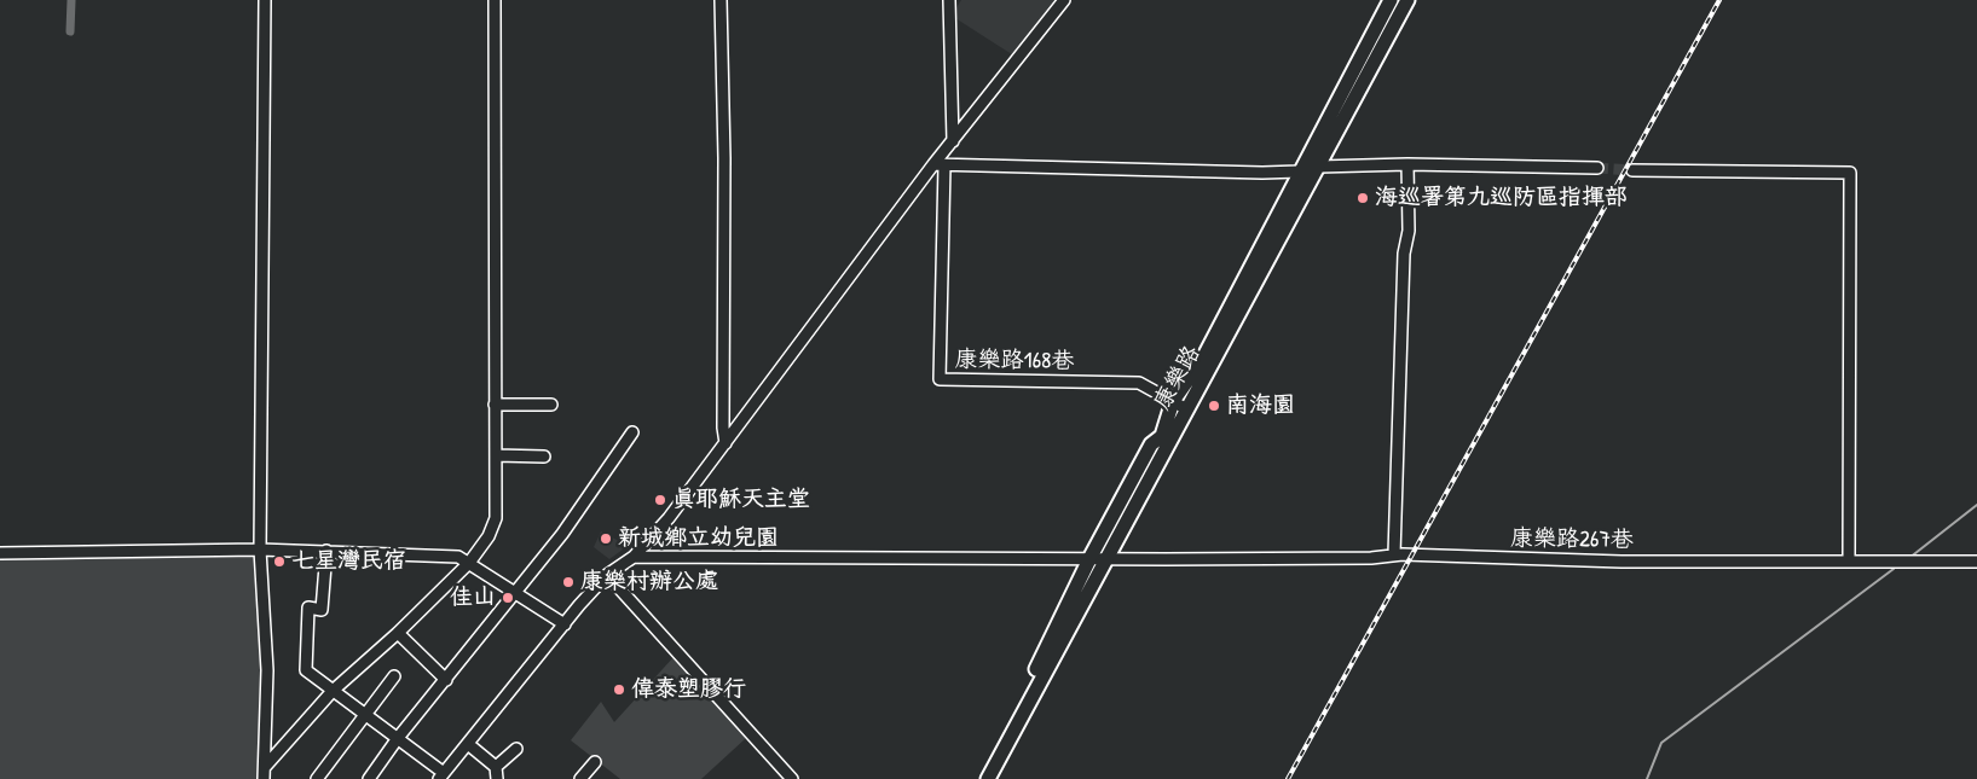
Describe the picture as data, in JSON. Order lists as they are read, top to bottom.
{
  "streets": {
    "main road": ["康樂路"],
    "street": ["康樂路168巷", "康樂路267巷"]
  },
  "crossings": [
    ["康樂路168巷", "康樂路"],
    ["康樂路", "康樂路267巷"]
  ],
  "places": [
    "海巡署第九巡防區指揮部",
    "南海園",
    "真耶穌天主堂",
    "新城鄉立幼兒園",
    "七星灣民宿",
    "康樂村辦公處",
    "佳山",
    "偉泰塑膠行"
  ]
}
